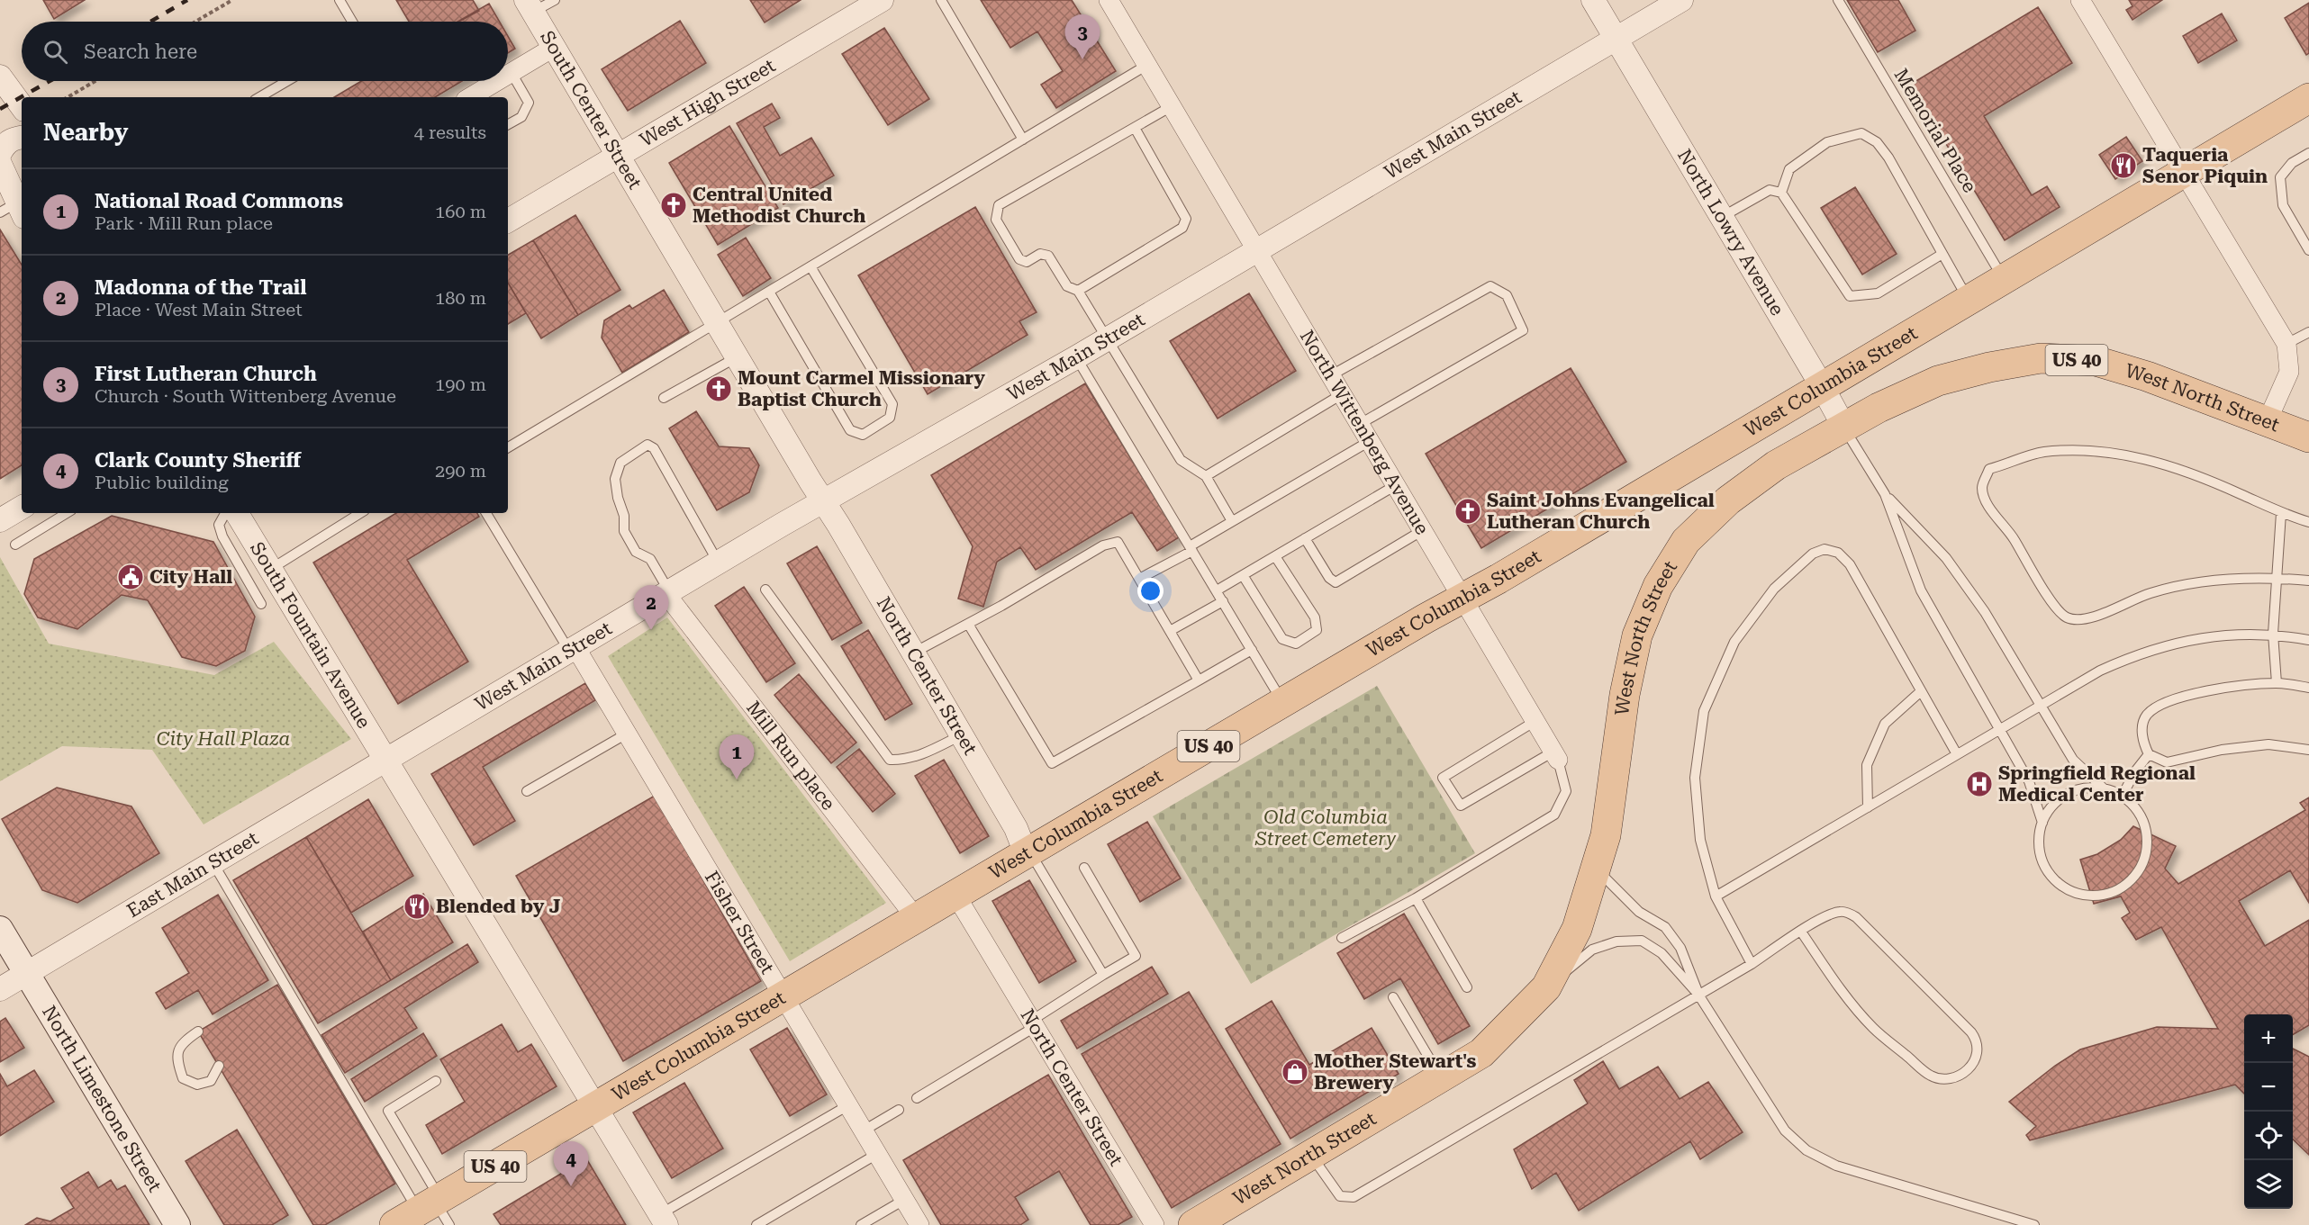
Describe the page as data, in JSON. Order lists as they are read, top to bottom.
{
  "streets": {
    "main road": [
      "US 40",
      "West Columbia Street",
      "West North Street",
      "North Limestone Street"
    ],
    "street": [
      "West High Street",
      "South Center Street",
      "West Main Street",
      "North Lowry Avenue",
      "North Wittenberg Avenue",
      "South Fountain Avenue",
      "North Center Street",
      "Mill Run place",
      "East Main Street",
      "Fisher Street"
    ],
    "lane": ["Memorial Place"]
  },
  "crossings": [
    ["West High Street", "South Center Street"],
    ["South Center Street", "West Main Street"],
    ["South Center Street", "North Center Street"],
    ["Memorial Place", "West Columbia Street"],
    ["West Main Street", "North Lowry Avenue"],
    ["West Main Street", "North Wittenberg Avenue"],
    ["West Main Street", "South Fountain Avenue"],
    ["West Main Street", "North Center Street"],
    ["West Main Street", "Mill Run place"],
    ["West Main Street", "East Main Street"],
    ["West Main Street", "Fisher Street"],
    ["North Lowry Avenue", "West Columbia Street"],
    ["North Lowry Avenue", "West North Street"],
    ["US 40", "West Columbia Street"],
    ["US 40", "South Fountain Avenue"],
    ["West Columbia Street", "North Wittenberg Avenue"],
    ["West Columbia Street", "South Fountain Avenue"],
    ["West Columbia Street", "North Center Street"],
    ["West Columbia Street", "Mill Run place"],
    ["West Columbia Street", "Fisher Street"],
    ["South Fountain Avenue", "East Main Street"],
    ["East Main Street", "North Limestone Street"]
  ],
  "parks": ["City Hall Plaza", "Old Columbia Street Cemetery"],
  "places": {
    "restaurant": ["Taqueria Senor Piquin", "Blended by J"],
    "church": ["Central United Methodist Church", "Mount Carmel Missionary Baptist Church", "Saint Johns Evangelical Lutheran Church"],
    "public building": ["City Hall"],
    "hospital": ["Springfield Regional Medical Center"],
    "shop": ["Mother Stewart's Brewery"]
  },
  "page": {
    "pins": [
      "3",
      "2",
      "1",
      "4"
    ],
    "search": "Search here",
    "heading": ["Nearby", "4 results"],
    "list": [
      {
        "mark": "1",
        "name": "National Road Commons",
        "note": "Park · Mill Run place",
        "value": "160 m"
      },
      {
        "mark": "2",
        "name": "Madonna of the Trail",
        "note": "Place · West Main Street",
        "value": "180 m"
      },
      {
        "mark": "3",
        "name": "First Lutheran Church",
        "note": "Church · South Wittenberg Avenue",
        "value": "190 m"
      },
      {
        "mark": "4",
        "name": "Clark County Sheriff",
        "note": "Public building",
        "value": "290 m"
      }
    ],
    "map_buttons": ["+", "−"]
  }
}
